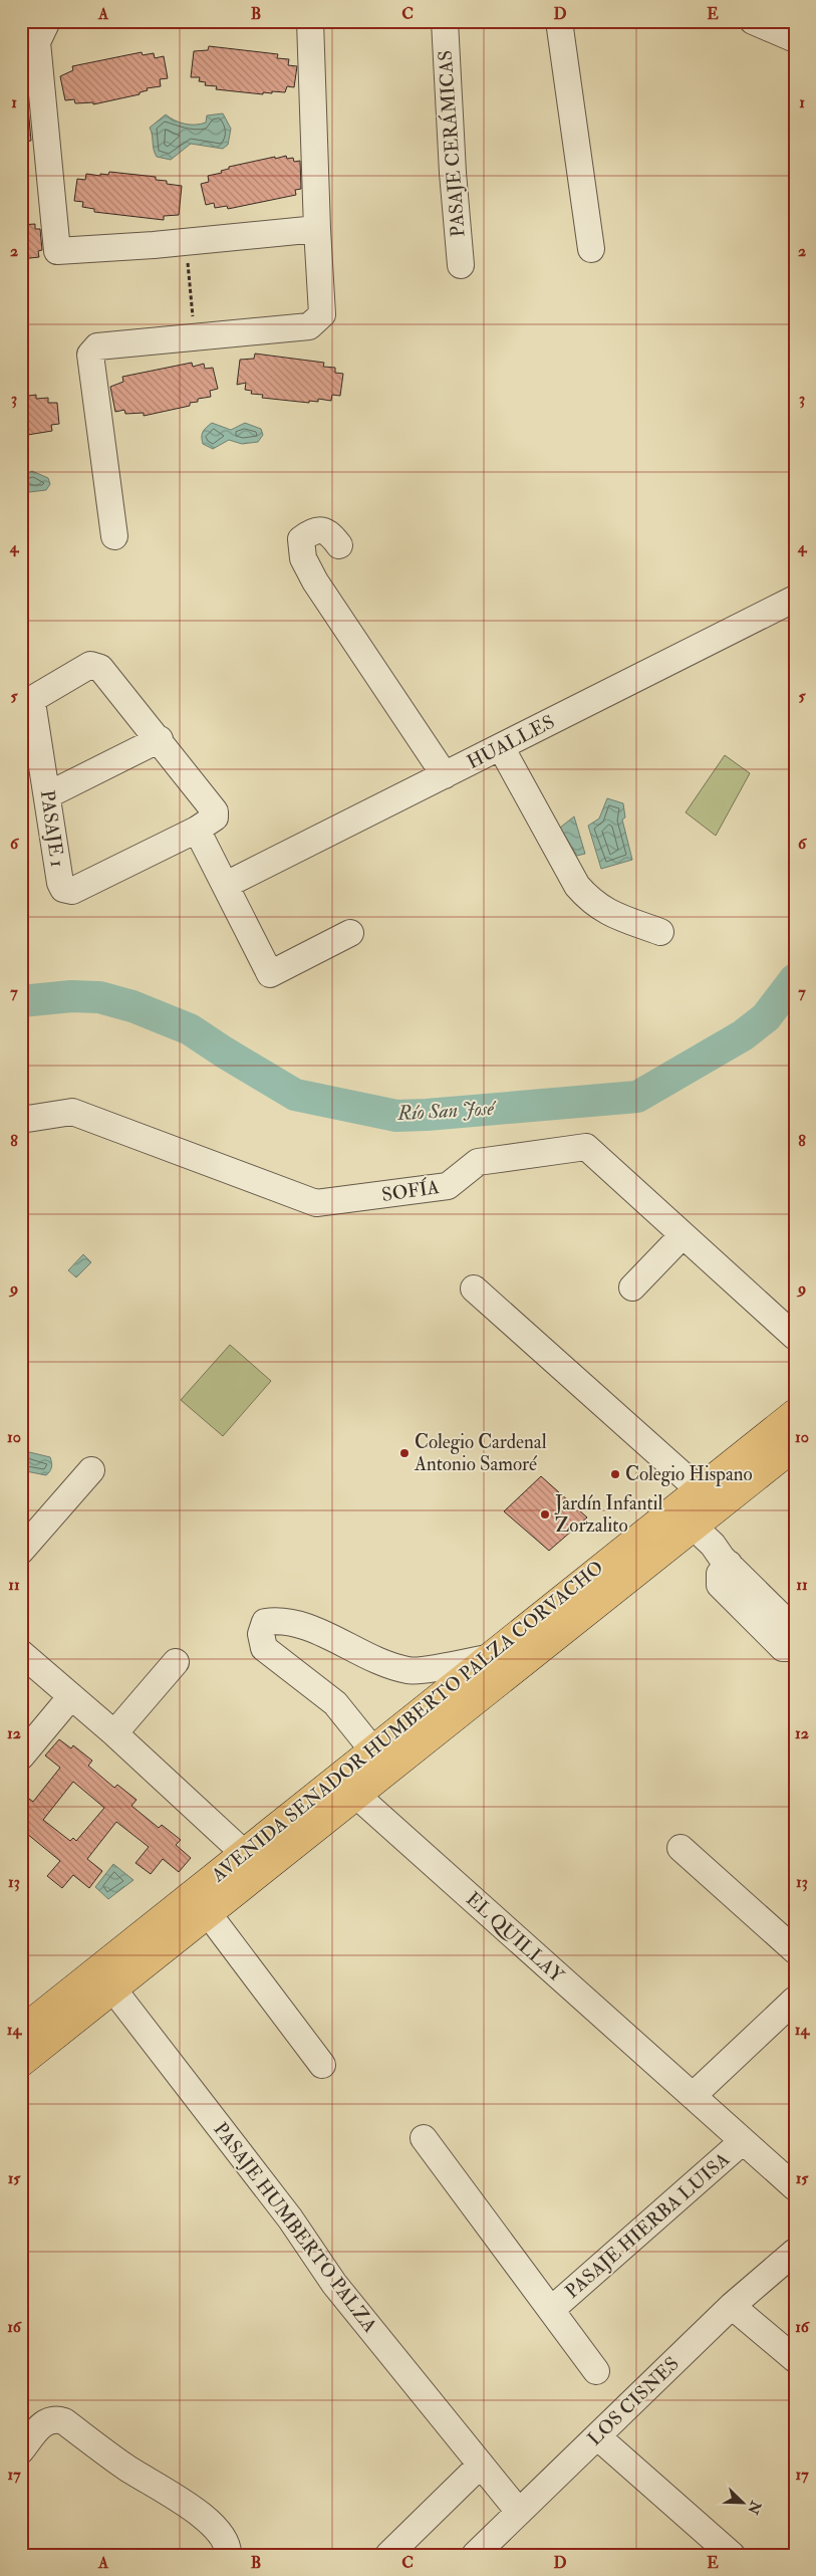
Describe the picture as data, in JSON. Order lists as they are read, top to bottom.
{
  "streets": {
    "main road": ["AVENIDA SENADOR HUMBERTO PALZA CORVACHO"],
    "street": [
      "PASAJE CERÁMICAS",
      "HUALLES",
      "PASAJE 1",
      "SOFÍA",
      "EL QUILLAY",
      "PASAJE HIERBA LUISA",
      "PASAJE HUMBERTO PALZA",
      "LOS CISNES"
    ]
  },
  "crossings": [
    ["AVENIDA SENADOR HUMBERTO PALZA CORVACHO", "EL QUILLAY"],
    ["AVENIDA SENADOR HUMBERTO PALZA CORVACHO", "PASAJE HUMBERTO PALZA"],
    ["EL QUILLAY", "PASAJE HIERBA LUISA"],
    ["PASAJE HUMBERTO PALZA", "LOS CISNES"]
  ],
  "water": ["Río San José"],
  "places": ["Colegio Cardenal Antonio Samoré", "Colegio Hispano", "Jardín Infantil Zorzalito"],
  "north": "bottom right",
  "grid": {
    "columns": [
      "A",
      "B",
      "C",
      "D",
      "E"
    ],
    "rows": [
      "1",
      "2",
      "3",
      "4",
      "5",
      "6",
      "7",
      "8",
      "9",
      "10",
      "11",
      "12",
      "13",
      "14",
      "15",
      "16",
      "17"
    ]
  }
}
